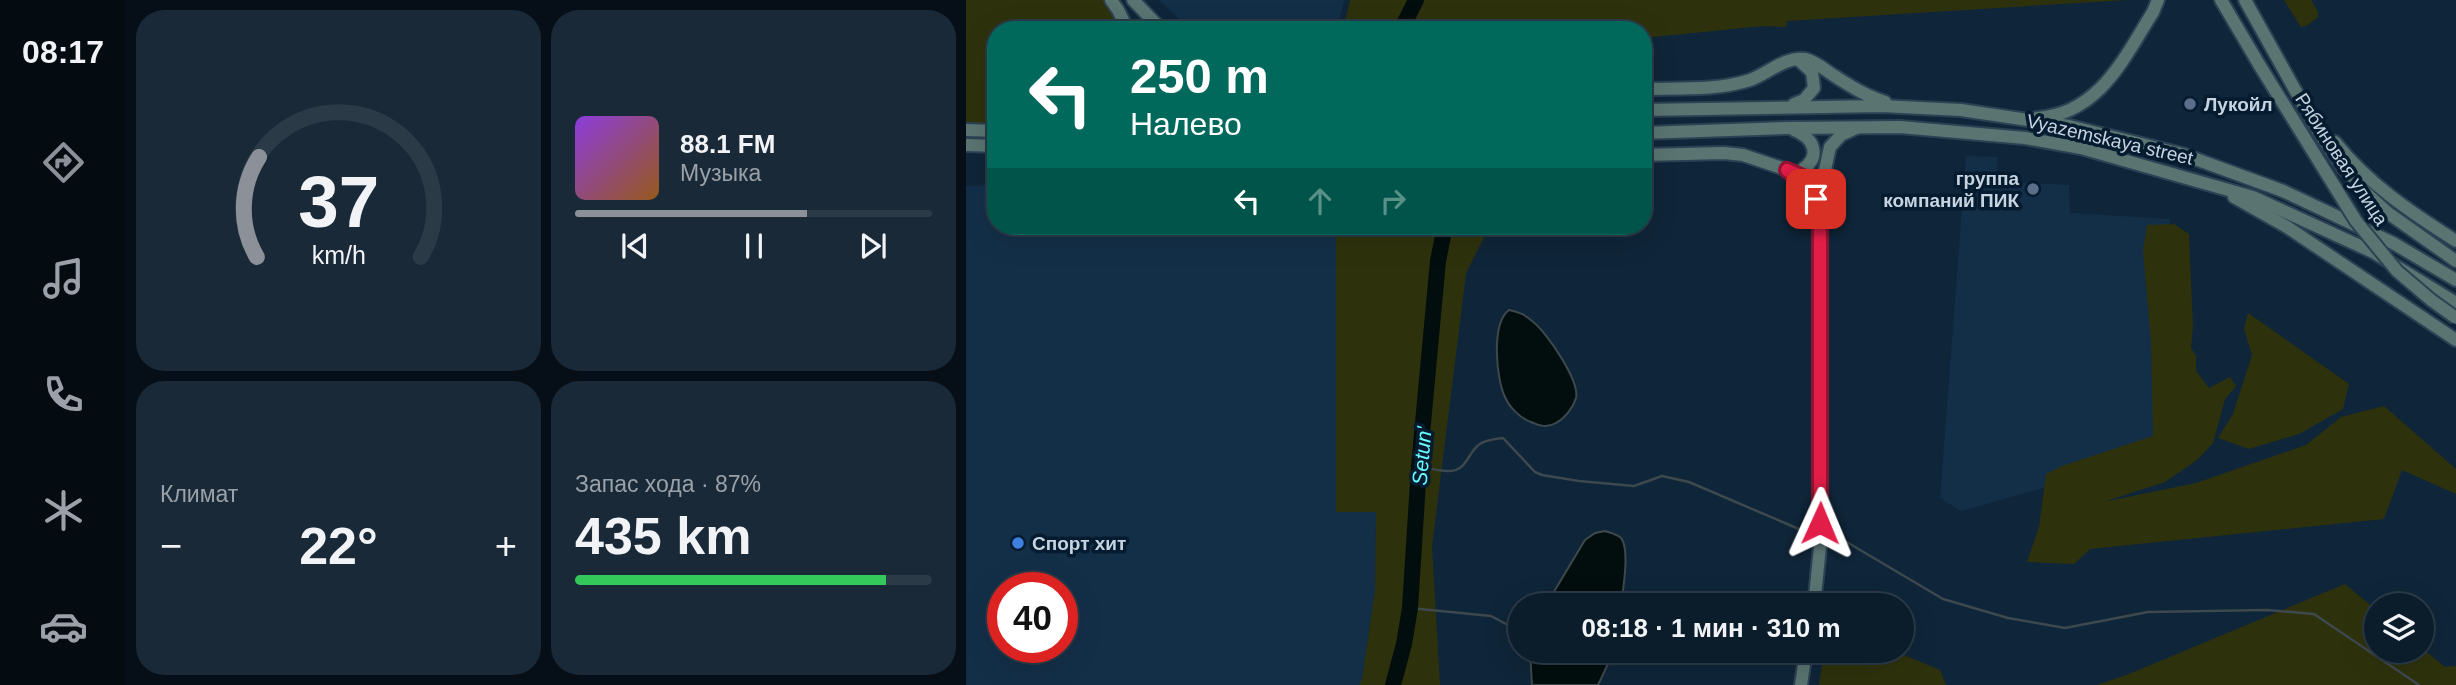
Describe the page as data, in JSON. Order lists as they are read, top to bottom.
{
  "streets": {
    "main road": ["Vyazemskaya street", "Рябиновая улица"]
  },
  "water": ["Setun'"],
  "places": ["Лукойл", "группа компаний ПИК", "Спорт хит"],
  "page": {
    "tabs": "08:17",
    "turn": ["250 m", "Налево"],
    "song": ["88.1 FM", "Музыка"],
    "tile": [
      "Климат",
      ["Запас хода · 87%", "435 km"]
    ],
    "heat": ["−", "22°", "+"],
    "limit": "40",
    "trip": "08:18 · 1 мин · 310 m",
    "gauge": ["37", "km/h"]
  }
}
